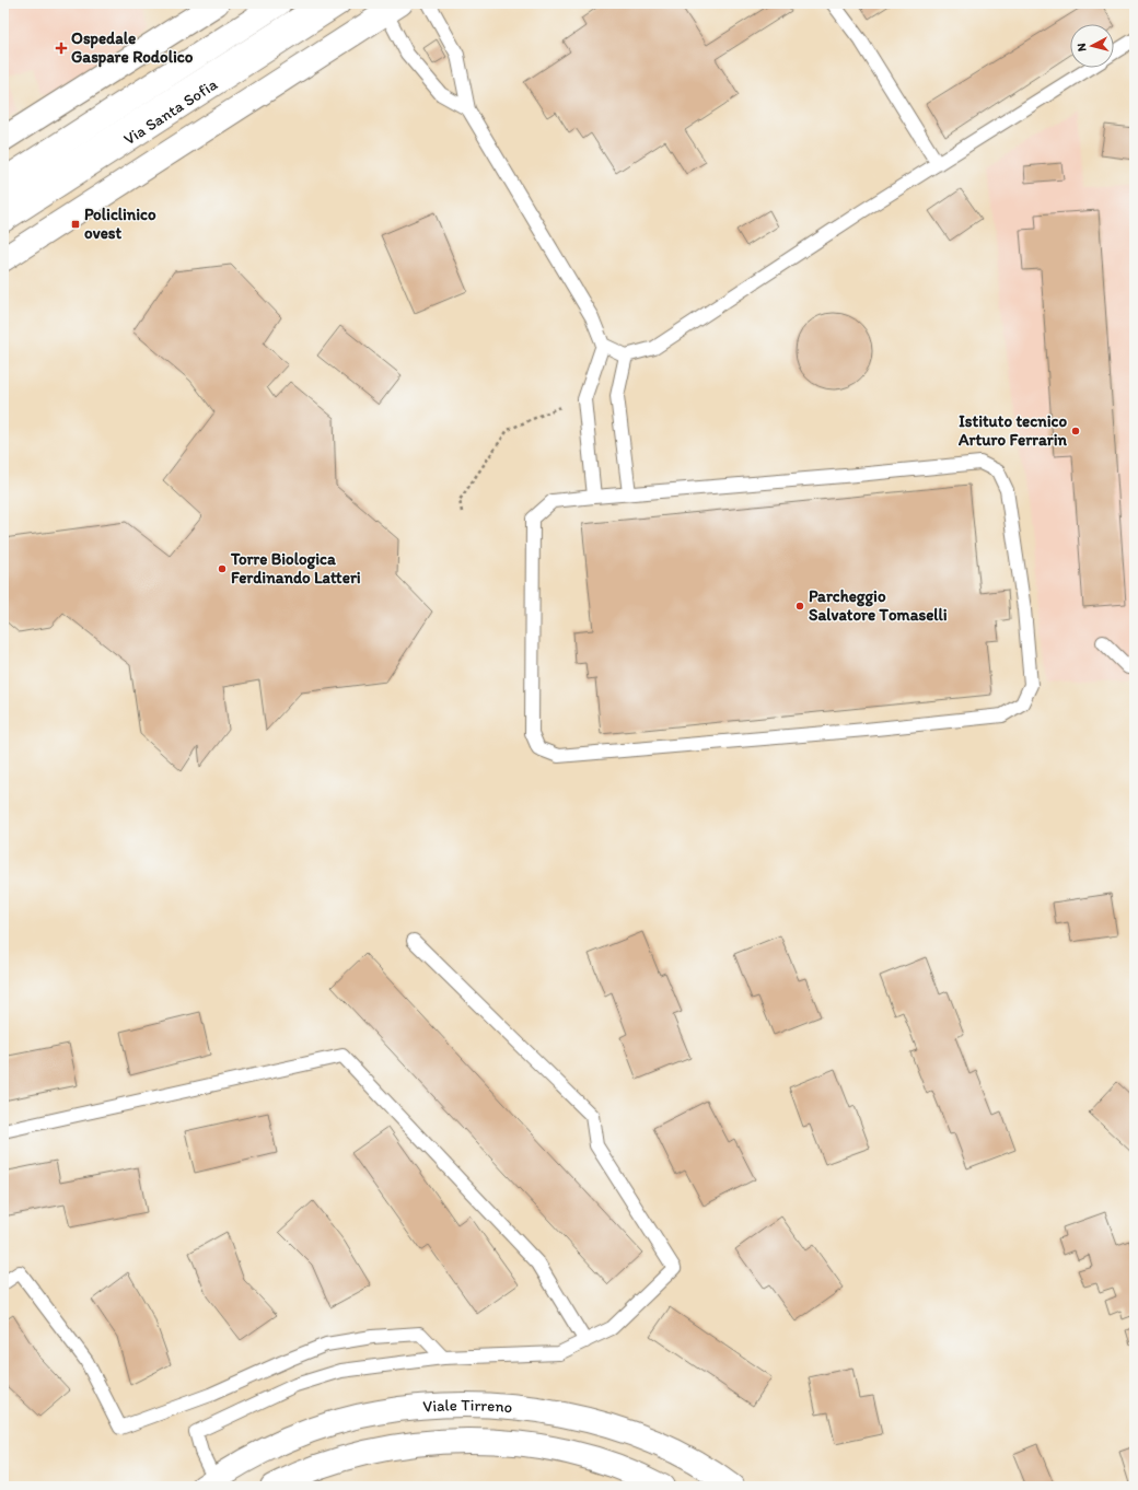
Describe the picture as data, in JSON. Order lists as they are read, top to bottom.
{
  "streets": {
    "street": ["Via Santa Sofia", "Viale Tirreno"]
  },
  "places": {
    "health": ["Ospedale Gaspare Rodolico"],
    "transit": ["Policlinico ovest"],
    "other": ["Istituto tecnico Arturo Ferrarin", "Torre Biologica Ferdinando Latteri", "Parcheggio Salvatore Tomaselli"]
  },
  "north": "left"
}
